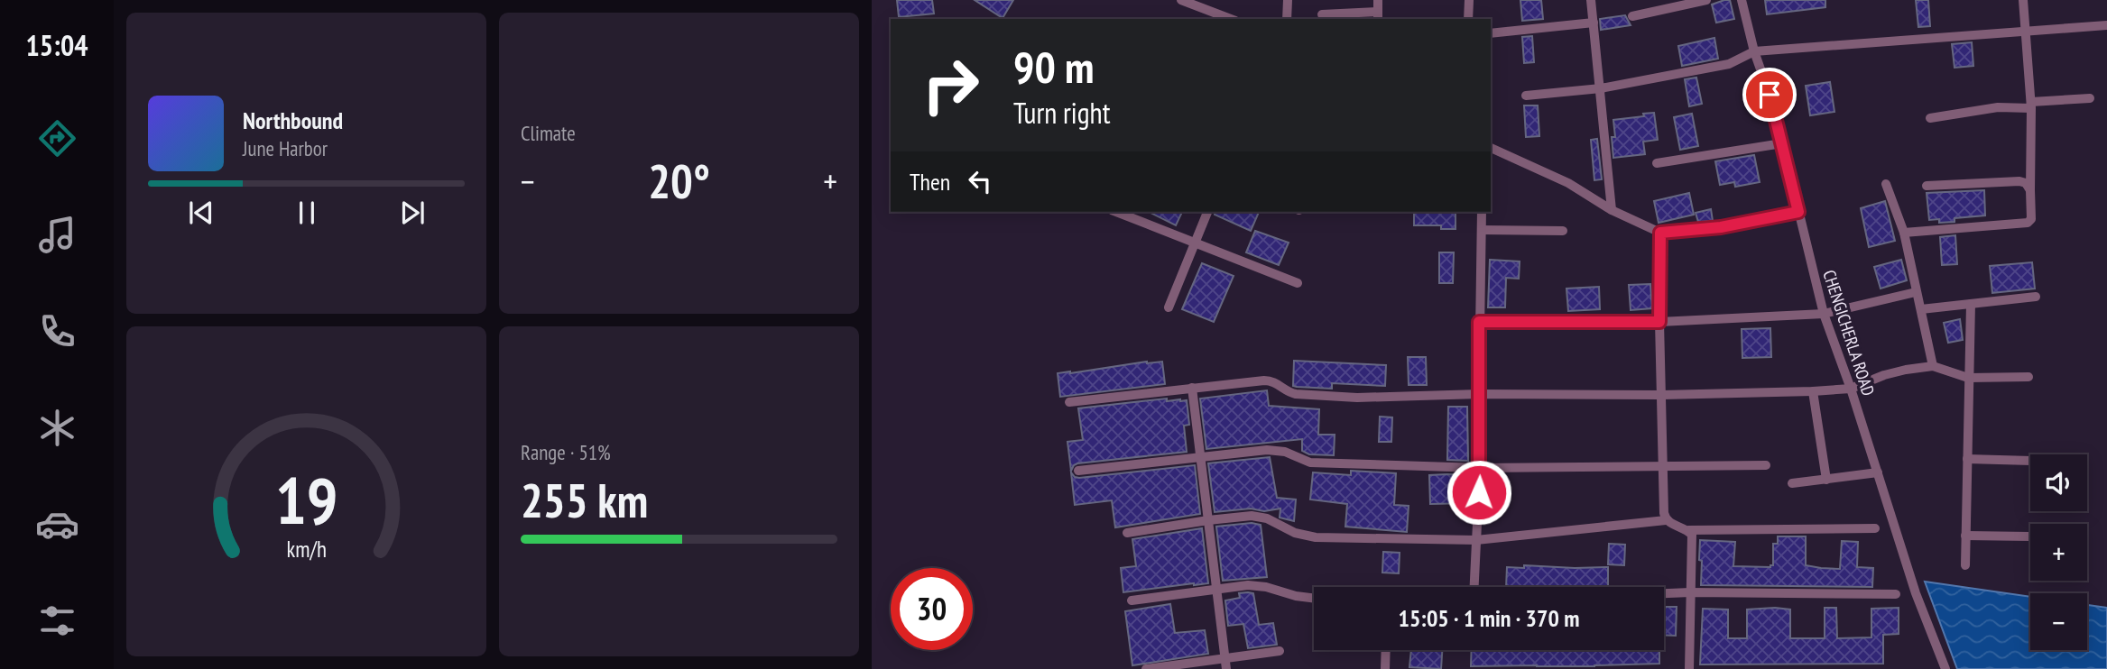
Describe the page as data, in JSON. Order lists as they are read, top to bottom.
{
  "streets": {
    "street": ["CHENGICHERLA ROAD"]
  },
  "page": {
    "tabs": "15:04",
    "tile": [
      "Climate",
      ["Range · 51%", "255 km"]
    ],
    "turn": ["90 m", "Turn right"],
    "song": ["Northbound", "June Harbor"],
    "then": "Then",
    "heat": ["−", "20°", "+"],
    "map_buttons": ["+", "−"],
    "limit": "30",
    "trip": "15:05 · 1 min · 370 m",
    "gauge": ["19", "km/h"]
  }
}
